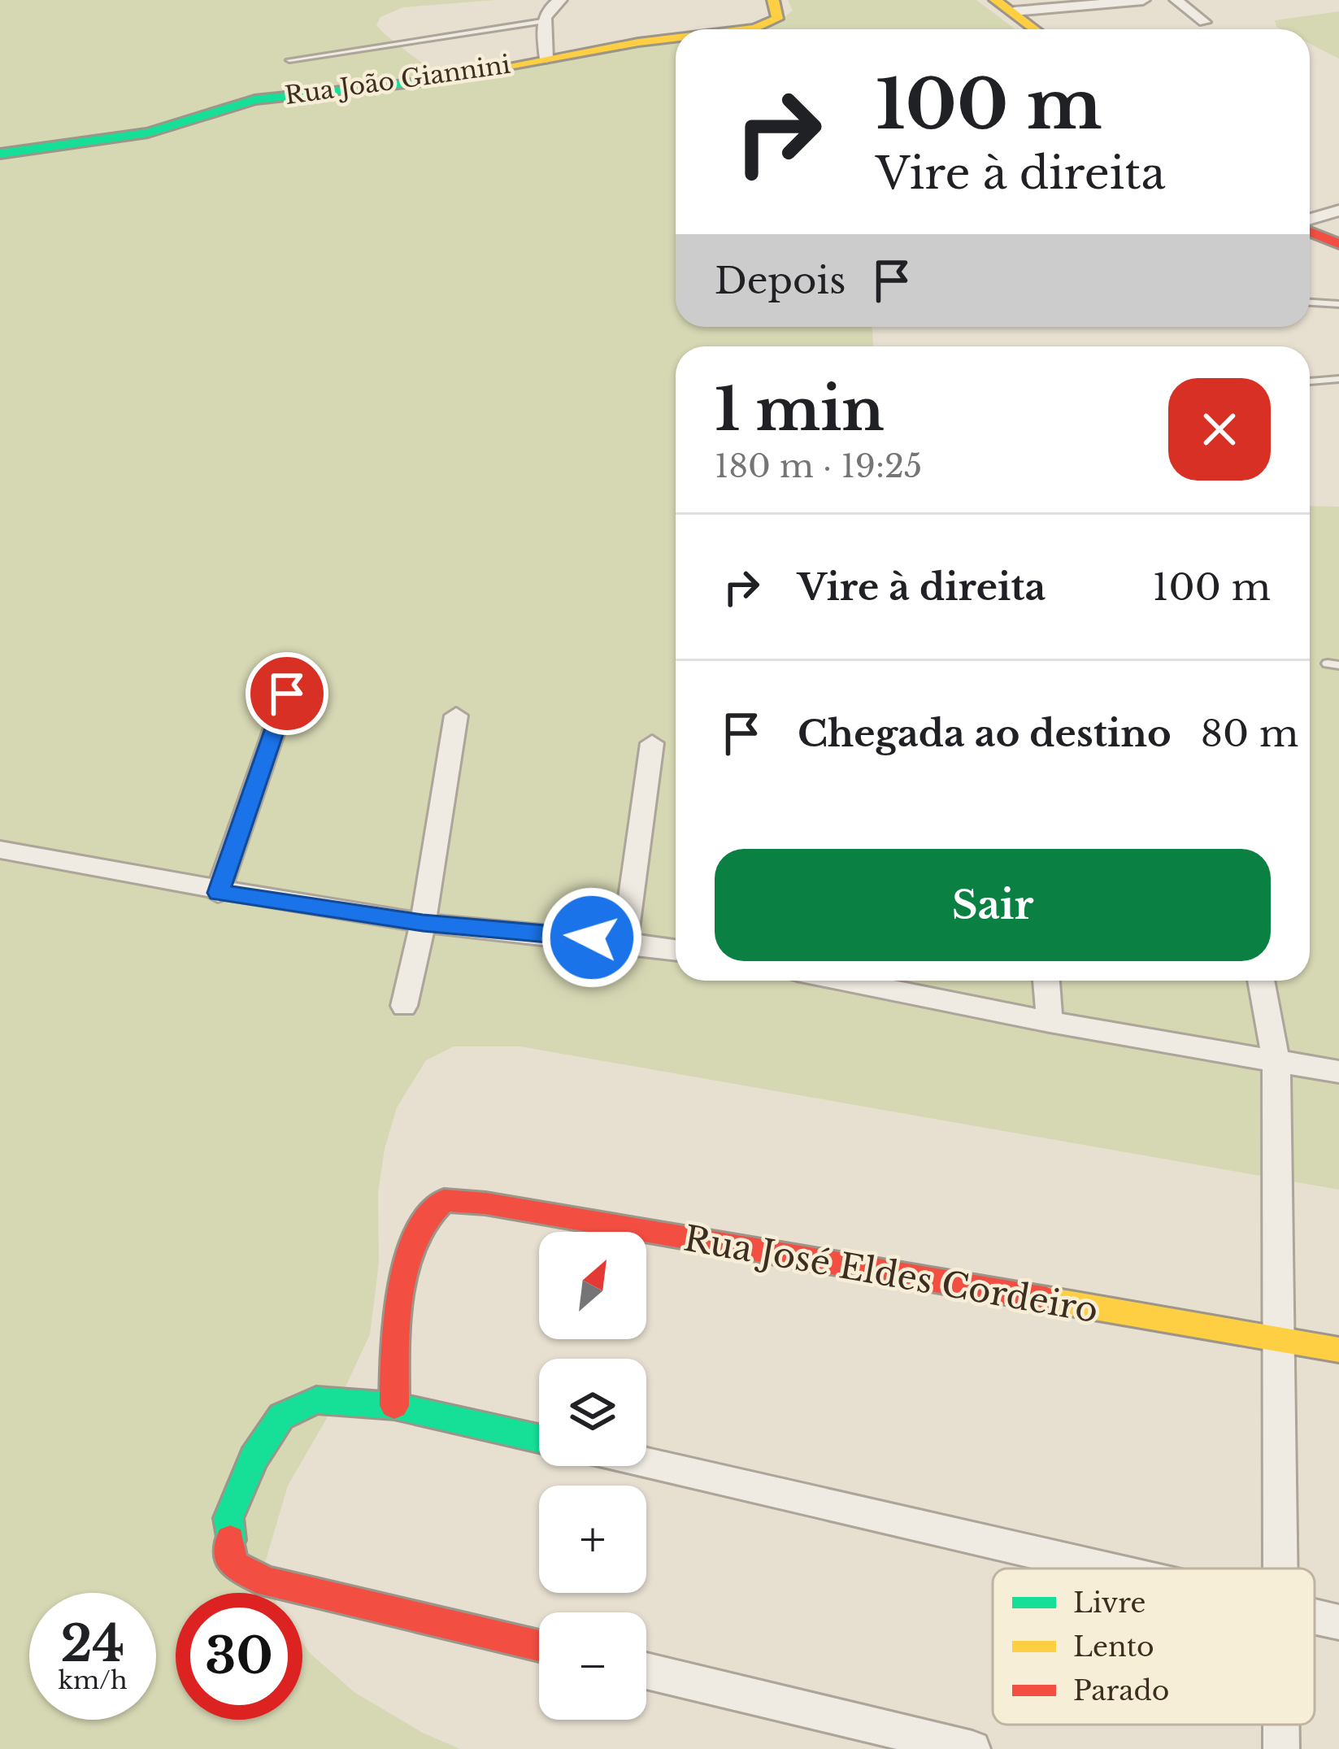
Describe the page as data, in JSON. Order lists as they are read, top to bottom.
{
  "streets": {
    "street": ["Rua João Giannini", "Rua José Eldes Cordeiro"]
  },
  "legend": ["Livre", "Lento", "Parado"],
  "north": "top right",
  "page": {
    "turn": ["100 m", "Vire à direita"],
    "then": "Depois",
    "heading": ["1 min", "180 m · 19:25"],
    "list": [
      {
        "name": "Vire à direita",
        "value": "100 m"
      },
      {
        "name": "Chegada ao destino",
        "value": "80 m"
      }
    ],
    "buttons": "Sair",
    "map_buttons": ["+", "−"],
    "speed": "24 km/h",
    "limit": "30"
  }
}
